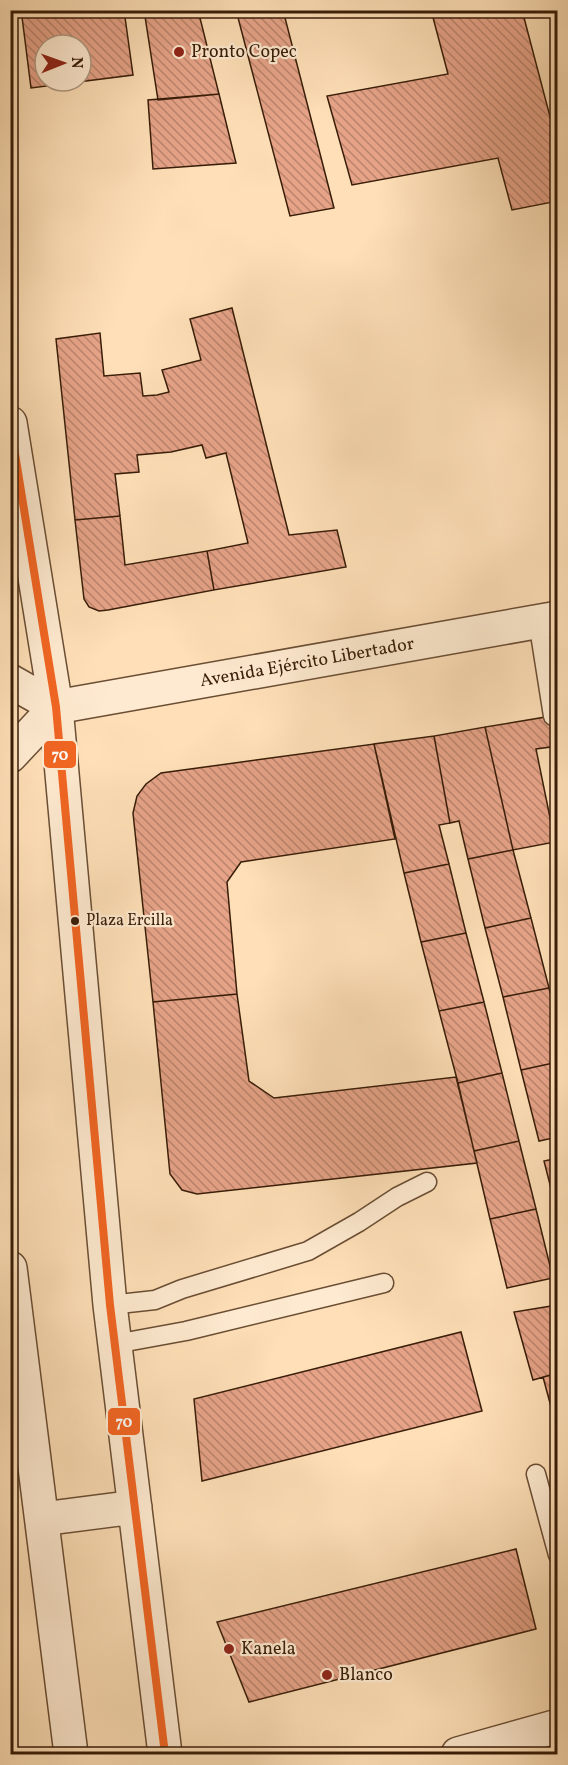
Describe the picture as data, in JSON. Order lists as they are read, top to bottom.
{
  "streets": {
    "street": ["Avenida Ejército Libertador"]
  },
  "places": [
    "Pronto Copec",
    "Plaza Ercilla",
    "Kanela",
    "Blanco"
  ],
  "lines": ["transit line 70"],
  "north": "right"
}
